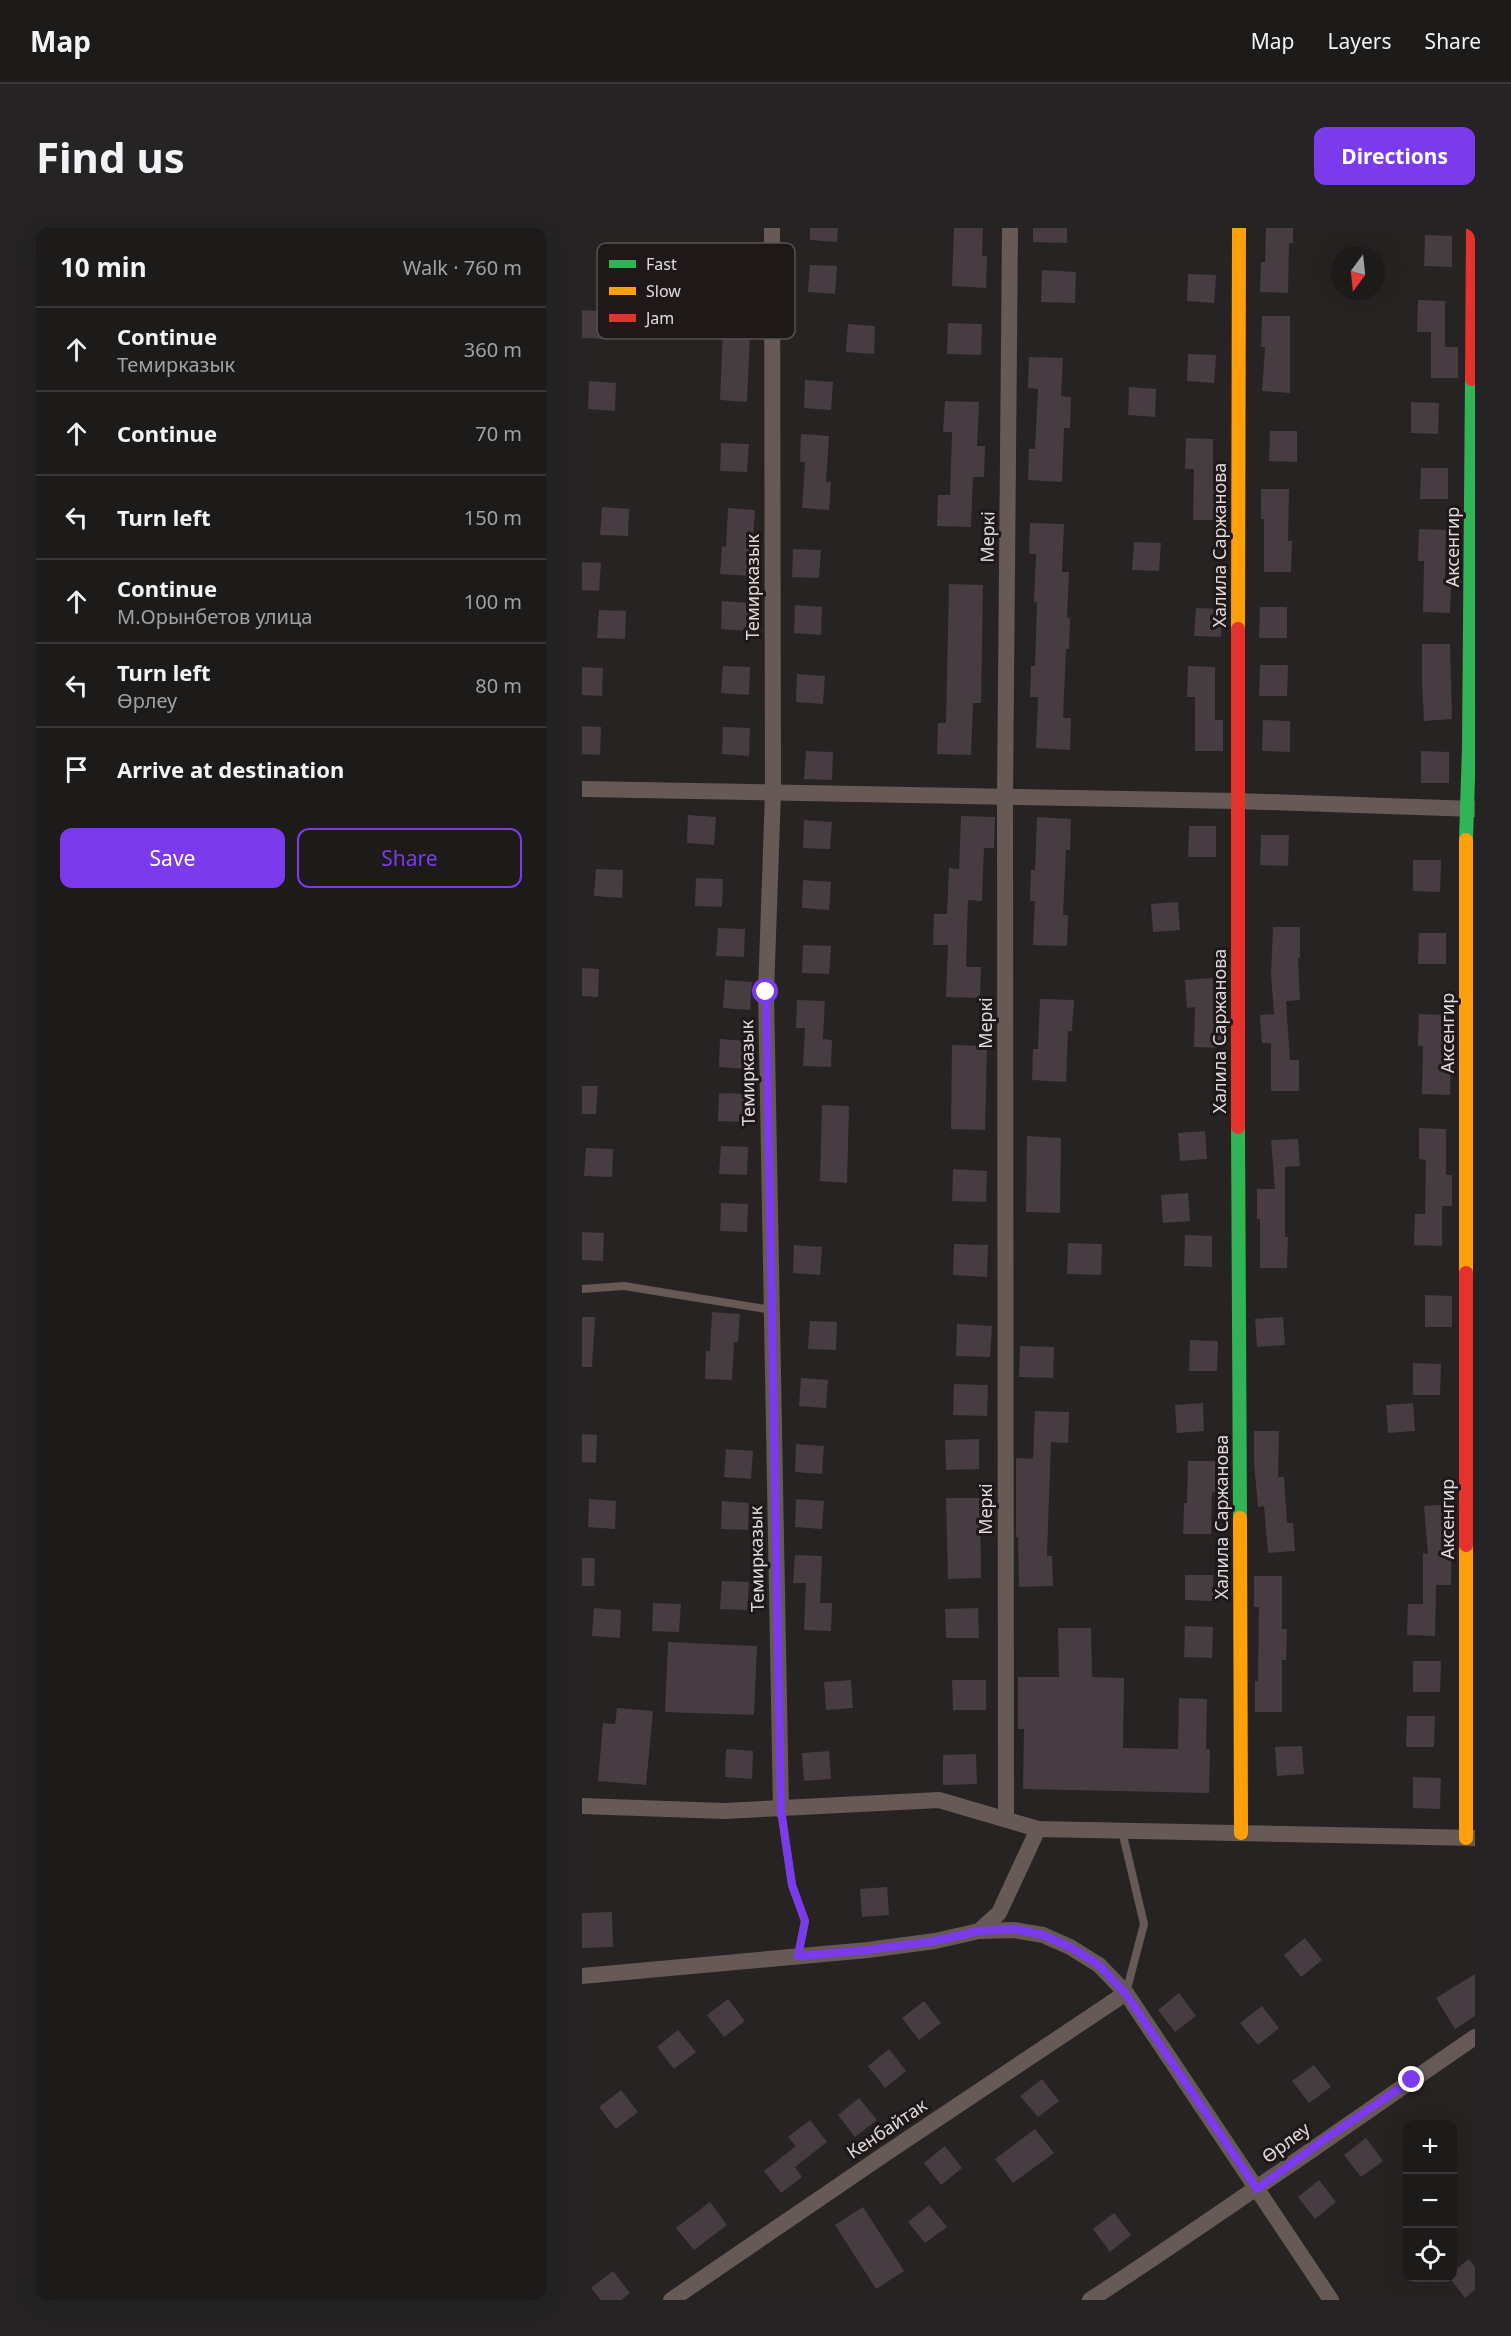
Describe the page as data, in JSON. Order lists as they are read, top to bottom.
{
  "streets": {
    "street": [
      "Меркі",
      "Халила Саржанова",
      "Аксенгир",
      "Темирказык",
      "Кенбайтак",
      "Өрлеу"
    ]
  },
  "legend": ["Fast", "Slow", "Jam"],
  "north": "bottom",
  "page": {
    "header": "Map",
    "nav": ["Map", "Layers", "Share"],
    "buttons": [
      "Directions",
      ["Save", "Share"]
    ],
    "title": "Find us",
    "heading": ["10 min", "Walk · 760 m"],
    "list": [
      ["Continue", "Темирказык", "360 m"],
      ["Continue", "70 m"],
      ["Turn left", "150 m"],
      ["Continue", "М.Орынбетов улица", "100 m"],
      ["Turn left", "Өрлеу", "80 m"],
      "Arrive at destination"
    ],
    "map_buttons": ["+", "−"]
  }
}
